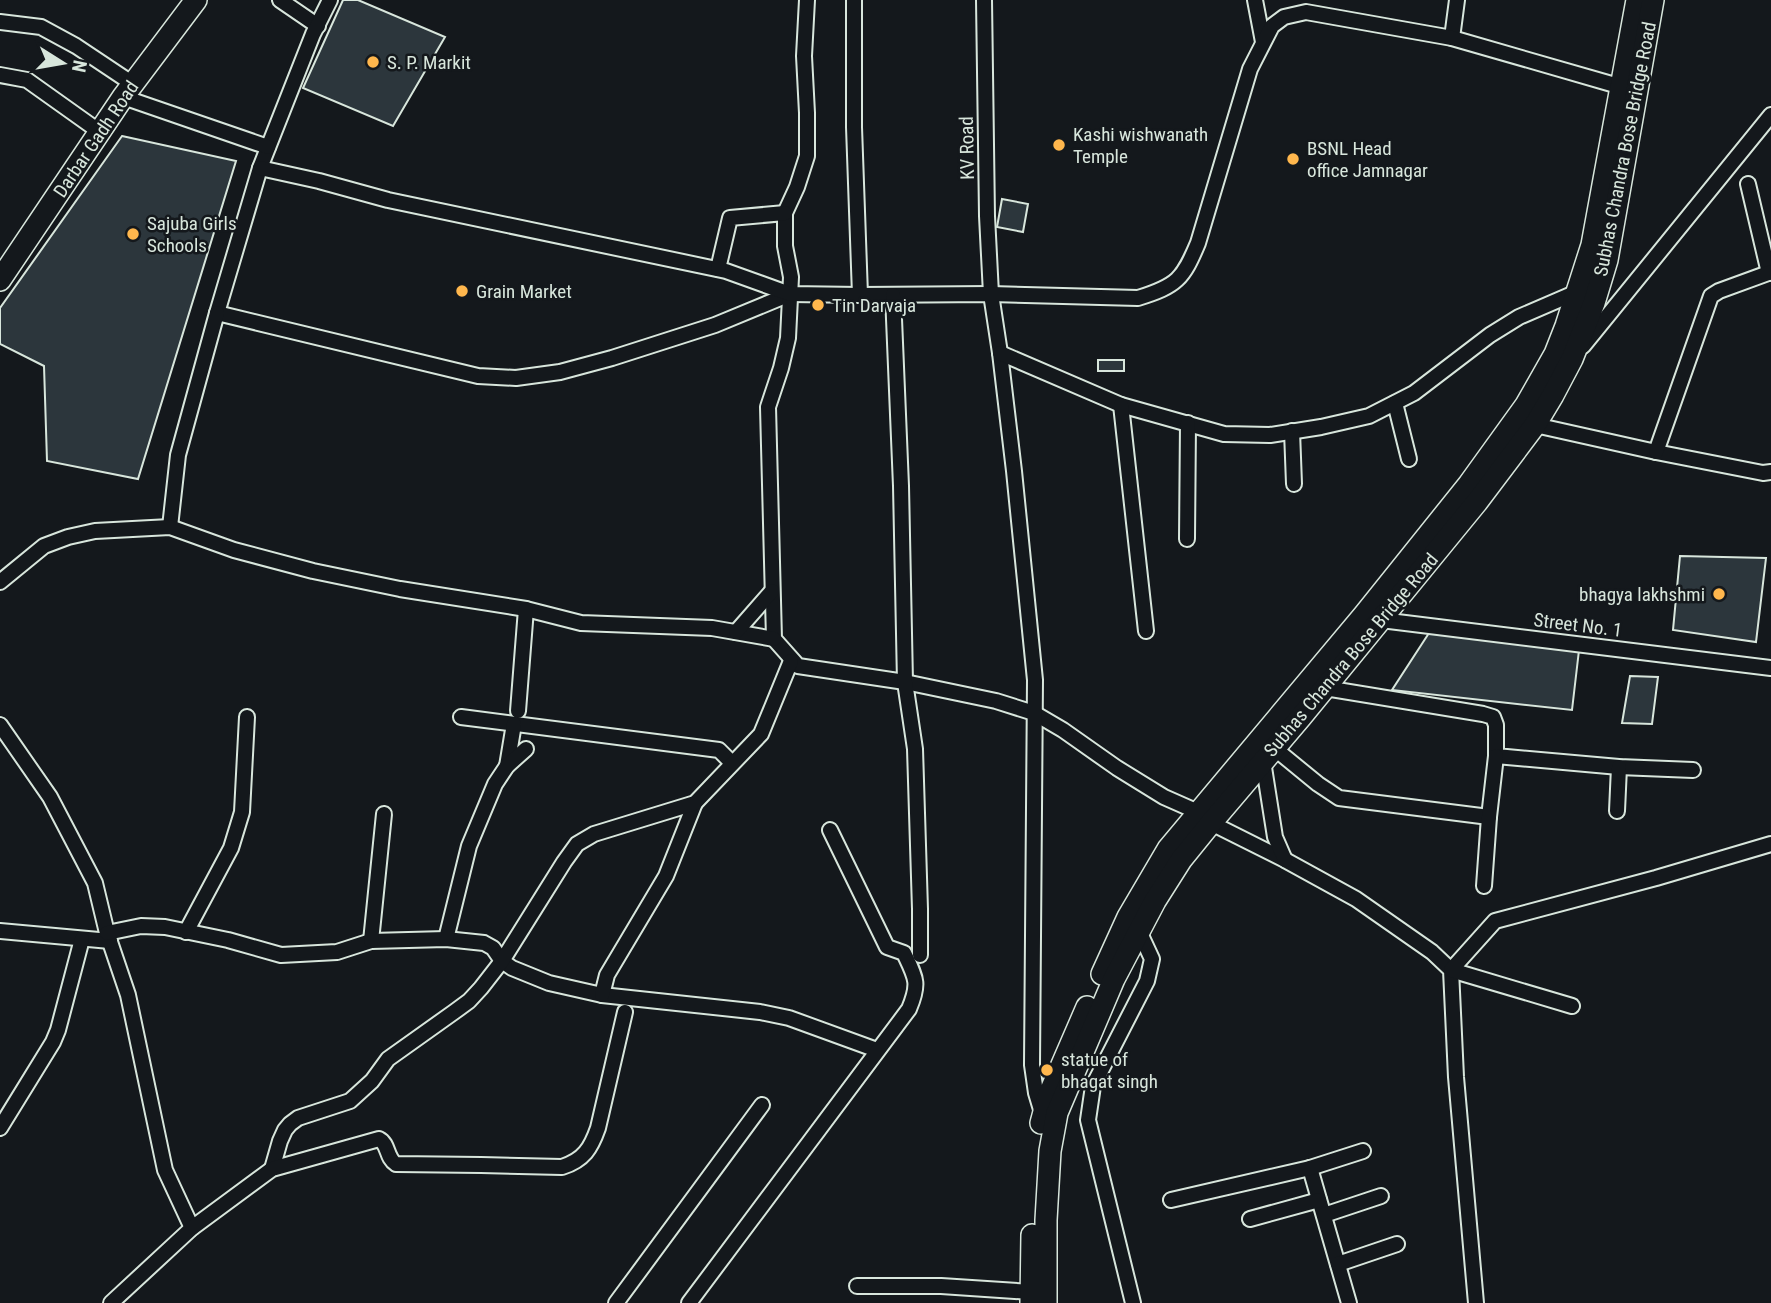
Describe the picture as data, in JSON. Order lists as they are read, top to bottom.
{
  "streets": {
    "main road": ["Darbar Gadh Road", "Subhas Chandra Bose Bridge Road"],
    "street": ["KV Road", "Street No. 1"]
  },
  "crossings": [
    ["KV Road", "Subhas Chandra Bose Bridge Road"],
    ["Subhas Chandra Bose Bridge Road", "Street No. 1"]
  ],
  "places": [
    "S. P. Markit",
    "Kashi wishwanath Temple",
    "BSNL Head office Jamnagar",
    "Sajuba Girls Schools",
    "Grain Market",
    "Tin Darvaja",
    "bhagya lakhshmi",
    "statue of bhagat singh"
  ],
  "north": "right"
}
